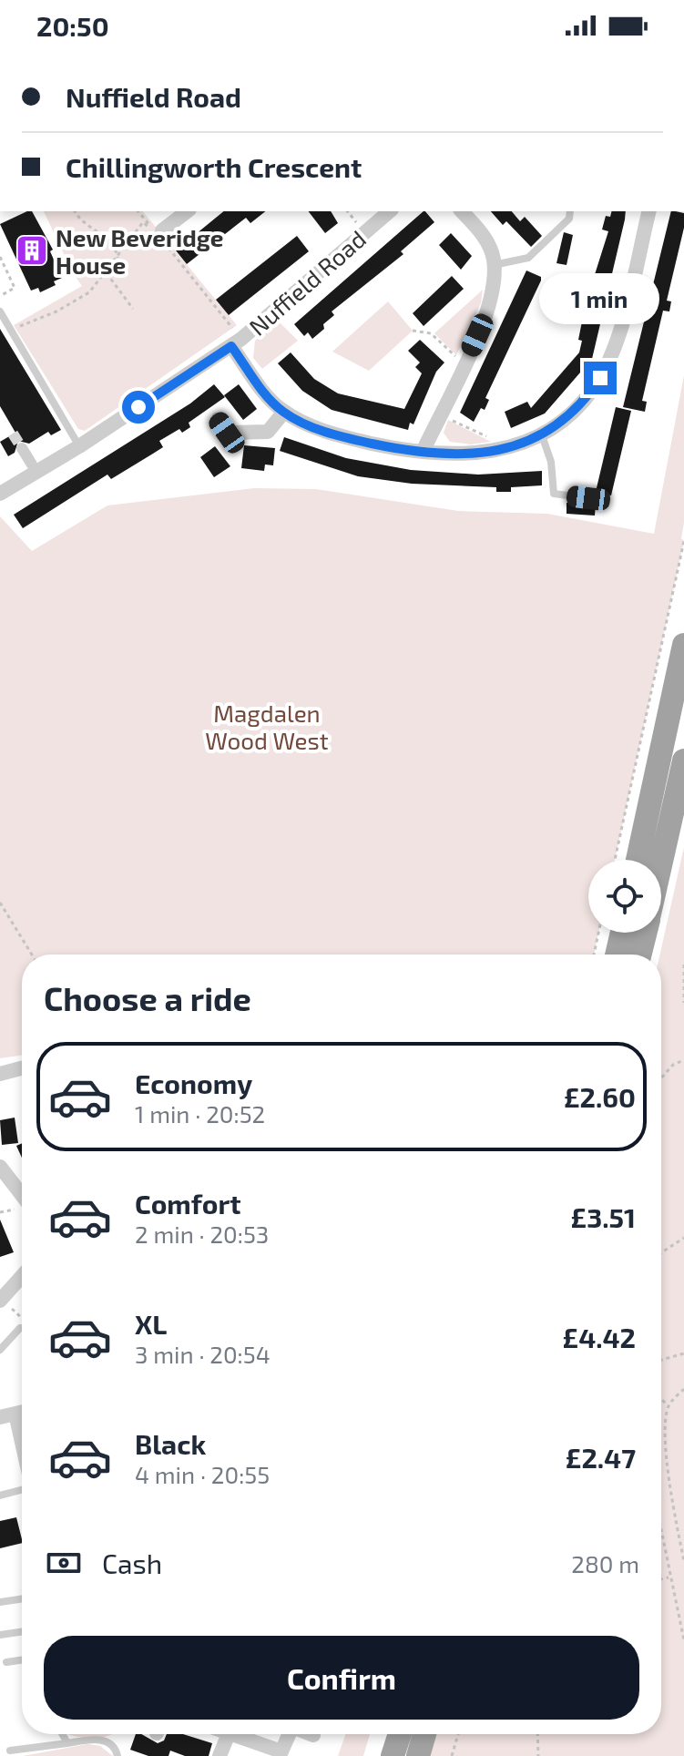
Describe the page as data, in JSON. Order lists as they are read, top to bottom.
{
  "streets": {
    "street": ["Nuffield Road"]
  },
  "parks": ["Magdalen Wood West"],
  "places": {
    "building": ["New Beveridge House"]
  },
  "page": {
    "status": "20:50",
    "banner": ["Nuffield Road", "Chillingworth Crescent"],
    "bubble": "1 min",
    "heading": "Choose a ride",
    "list": [
      {
        "name": "Economy",
        "note": "1 min · 20:52",
        "value": "£2.60"
      },
      {
        "name": "Comfort",
        "note": "2 min · 20:53",
        "value": "£3.51"
      },
      {
        "name": "XL",
        "note": "3 min · 20:54",
        "value": "£4.42"
      },
      {
        "name": "Black",
        "note": "4 min · 20:55",
        "value": "£2.47"
      }
    ],
    "pay": ["Cash", "280 m"],
    "buttons": "Confirm"
  }
}
